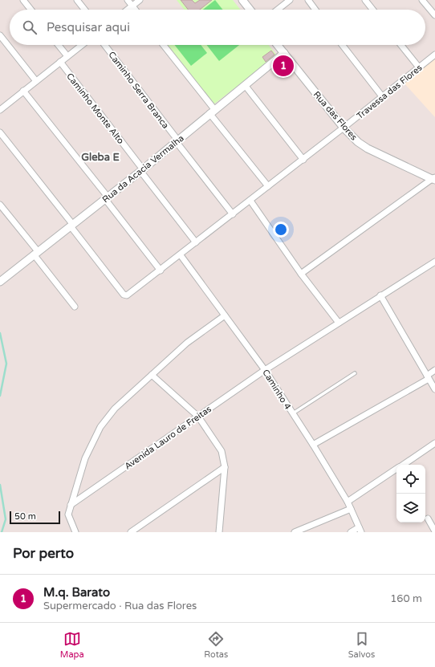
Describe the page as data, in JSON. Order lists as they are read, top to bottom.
{
  "streets": {
    "street": [
      "Caminho Serra Branca",
      "Travessa das Flores",
      "Caminho Monte Alto",
      "Rua das Flores",
      "Rua da Acacia Vermalha",
      "Caminho 4",
      "Avenida Lauro de Freitas"
    ]
  },
  "crossings": [
    ["Caminho Serra Branca", "Travessa das Flores"],
    ["Caminho Serra Branca", "Rua da Acacia Vermalha"],
    ["Travessa das Flores", "Caminho Monte Alto"],
    ["Travessa das Flores", "Rua das Flores"],
    ["Travessa das Flores", "Rua da Acacia Vermalha"],
    ["Travessa das Flores", "Caminho 4"],
    ["Caminho Monte Alto", "Rua da Acacia Vermalha"],
    ["Rua das Flores", "Rua da Acacia Vermalha"],
    ["Caminho 4", "Avenida Lauro de Freitas"]
  ],
  "districts": ["Gleba E"],
  "scale_bar": "50 m",
  "page": {
    "search": "Pesquisar aqui",
    "pins": "1",
    "scale": "50 m",
    "heading": "Por perto",
    "list": [
      {
        "mark": "1",
        "name": "M.q. Barato",
        "note": "Supermercado · Rua das Flores",
        "value": "160 m"
      }
    ],
    "nav": ["Mapa", "Rotas", "Salvos"]
  }
}
